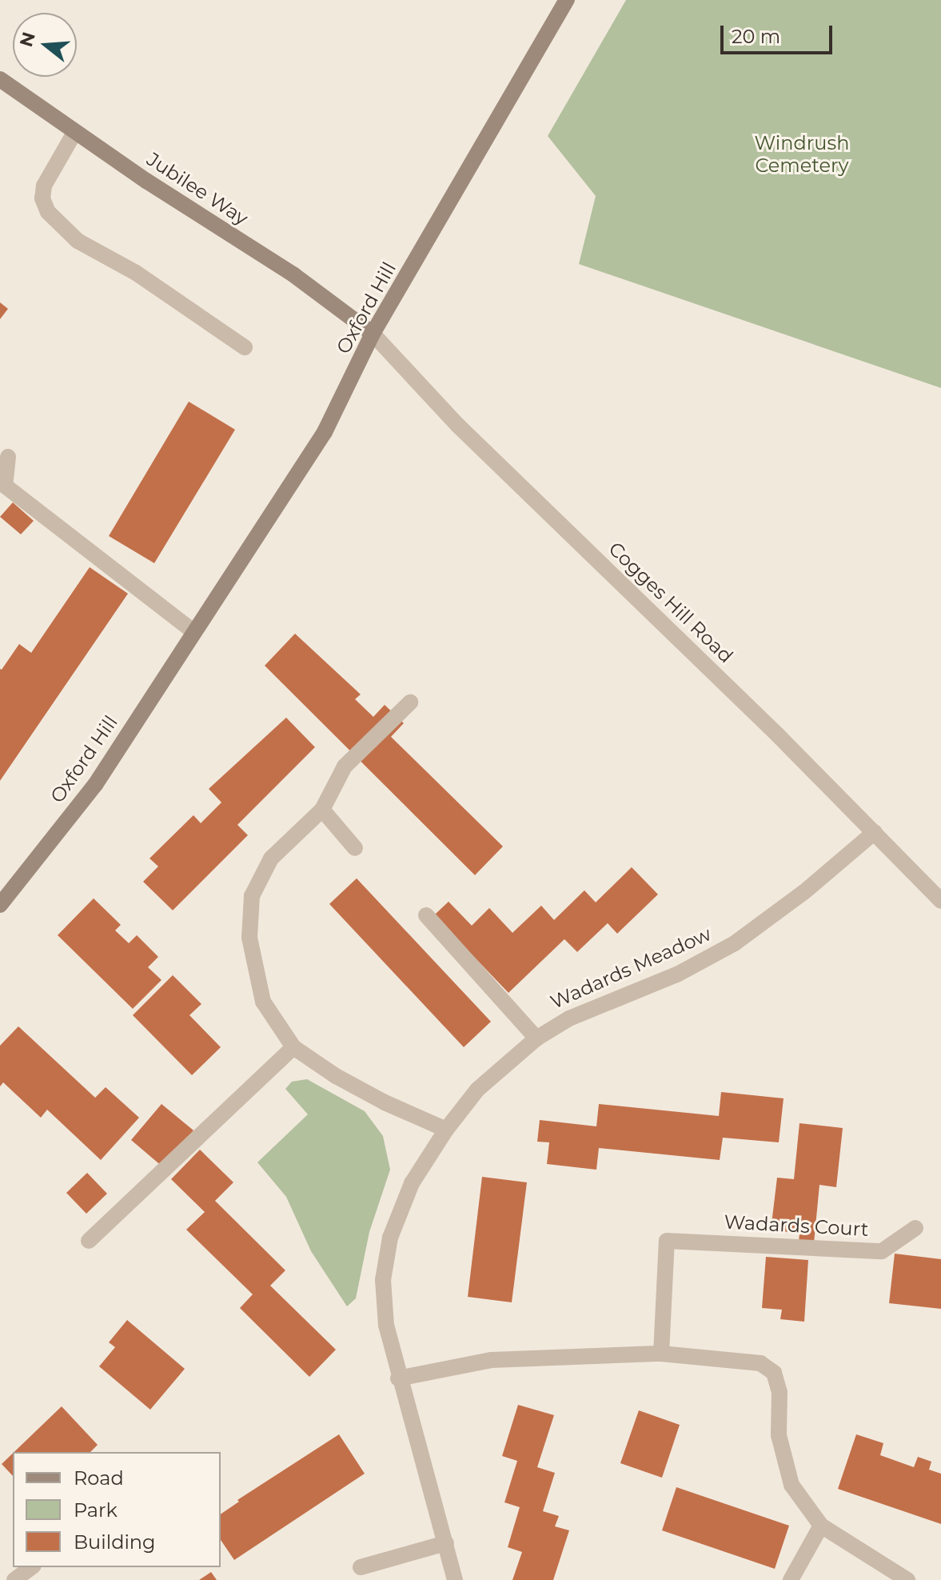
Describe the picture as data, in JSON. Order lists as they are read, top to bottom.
{
  "streets": {
    "main road": ["Jubilee Way", "Oxford Hill"],
    "street": ["Cogges Hill Road", "Wadards Meadow", "Wadards Court"]
  },
  "crossings": [
    ["Jubilee Way", "Oxford Hill"],
    ["Jubilee Way", "Cogges Hill Road"],
    ["Oxford Hill", "Cogges Hill Road"],
    ["Cogges Hill Road", "Wadards Meadow"]
  ],
  "parks": ["Windrush Cemetery"],
  "legend": ["Road", "Park", "Building"],
  "scale_bar": "20 m",
  "north": "left"
}
